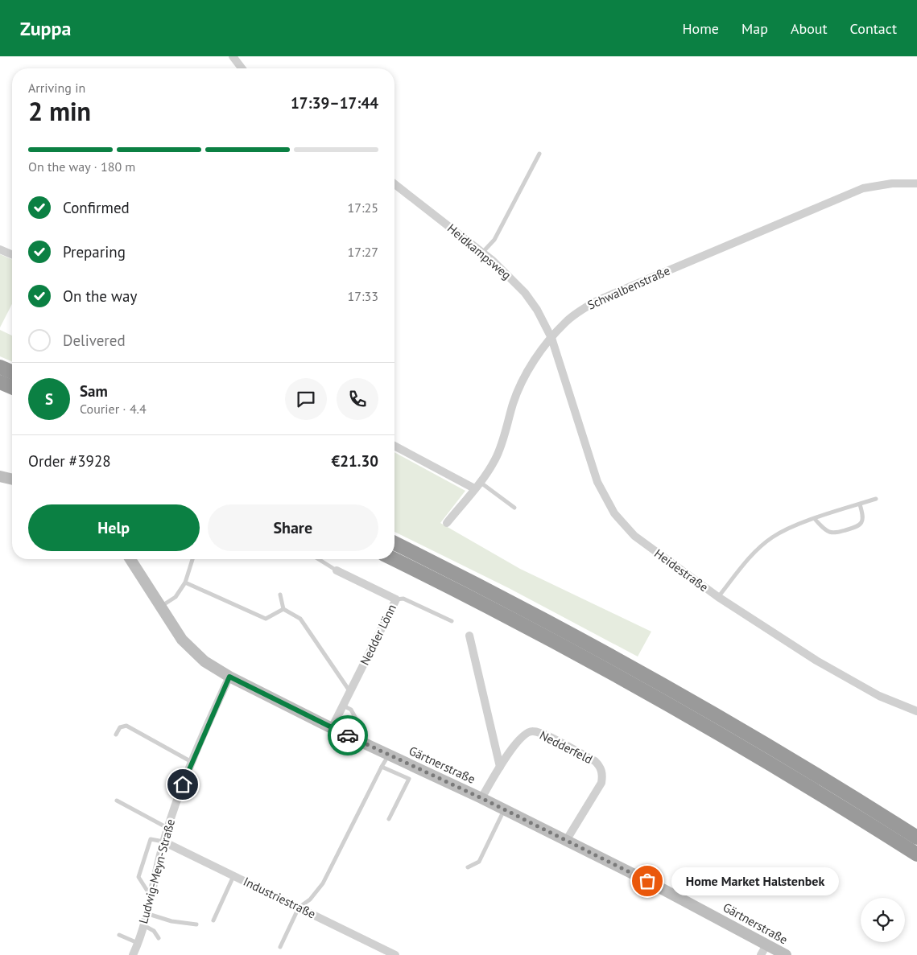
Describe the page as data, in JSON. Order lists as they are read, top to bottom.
{
  "streets": {
    "street": [
      "Heidkampsweg",
      "Schwalbenstraße",
      "Heidestraße",
      "Nedder Lönn",
      "Nedderfeld",
      "Gärtnerstraße",
      "Ludwig-Meyn-Straße",
      "Industriestraße"
    ]
  },
  "crossings": [
    ["Heidkampsweg", "Schwalbenstraße"],
    ["Heidkampsweg", "Heidestraße"],
    ["Schwalbenstraße", "Heidestraße"],
    ["Nedder Lönn", "Gärtnerstraße"],
    ["Nedderfeld", "Gärtnerstraße"],
    ["Gärtnerstraße", "Ludwig-Meyn-Straße"],
    ["Ludwig-Meyn-Straße", "Industriestraße"]
  ],
  "places": ["Home Market Halstenbek"],
  "page": {
    "header": "Zuppa",
    "nav": [
      "Home",
      "Map",
      "About",
      "Contact"
    ],
    "heading": ["2 min", "Arriving in", "17:39–17:44"],
    "panel": [
      "Sam",
      "Courier · 4.4",
      "Order #3928",
      "€21.30"
    ],
    "bar": "On the way · 180 m",
    "list": [
      ["Confirmed", "17:25"],
      ["Preparing", "17:27"],
      ["On the way", "17:33"],
      "Delivered"
    ],
    "round": "S",
    "buttons": ["Help", "Share"],
    "bubble": "Home Market Halstenbek"
  }
}
